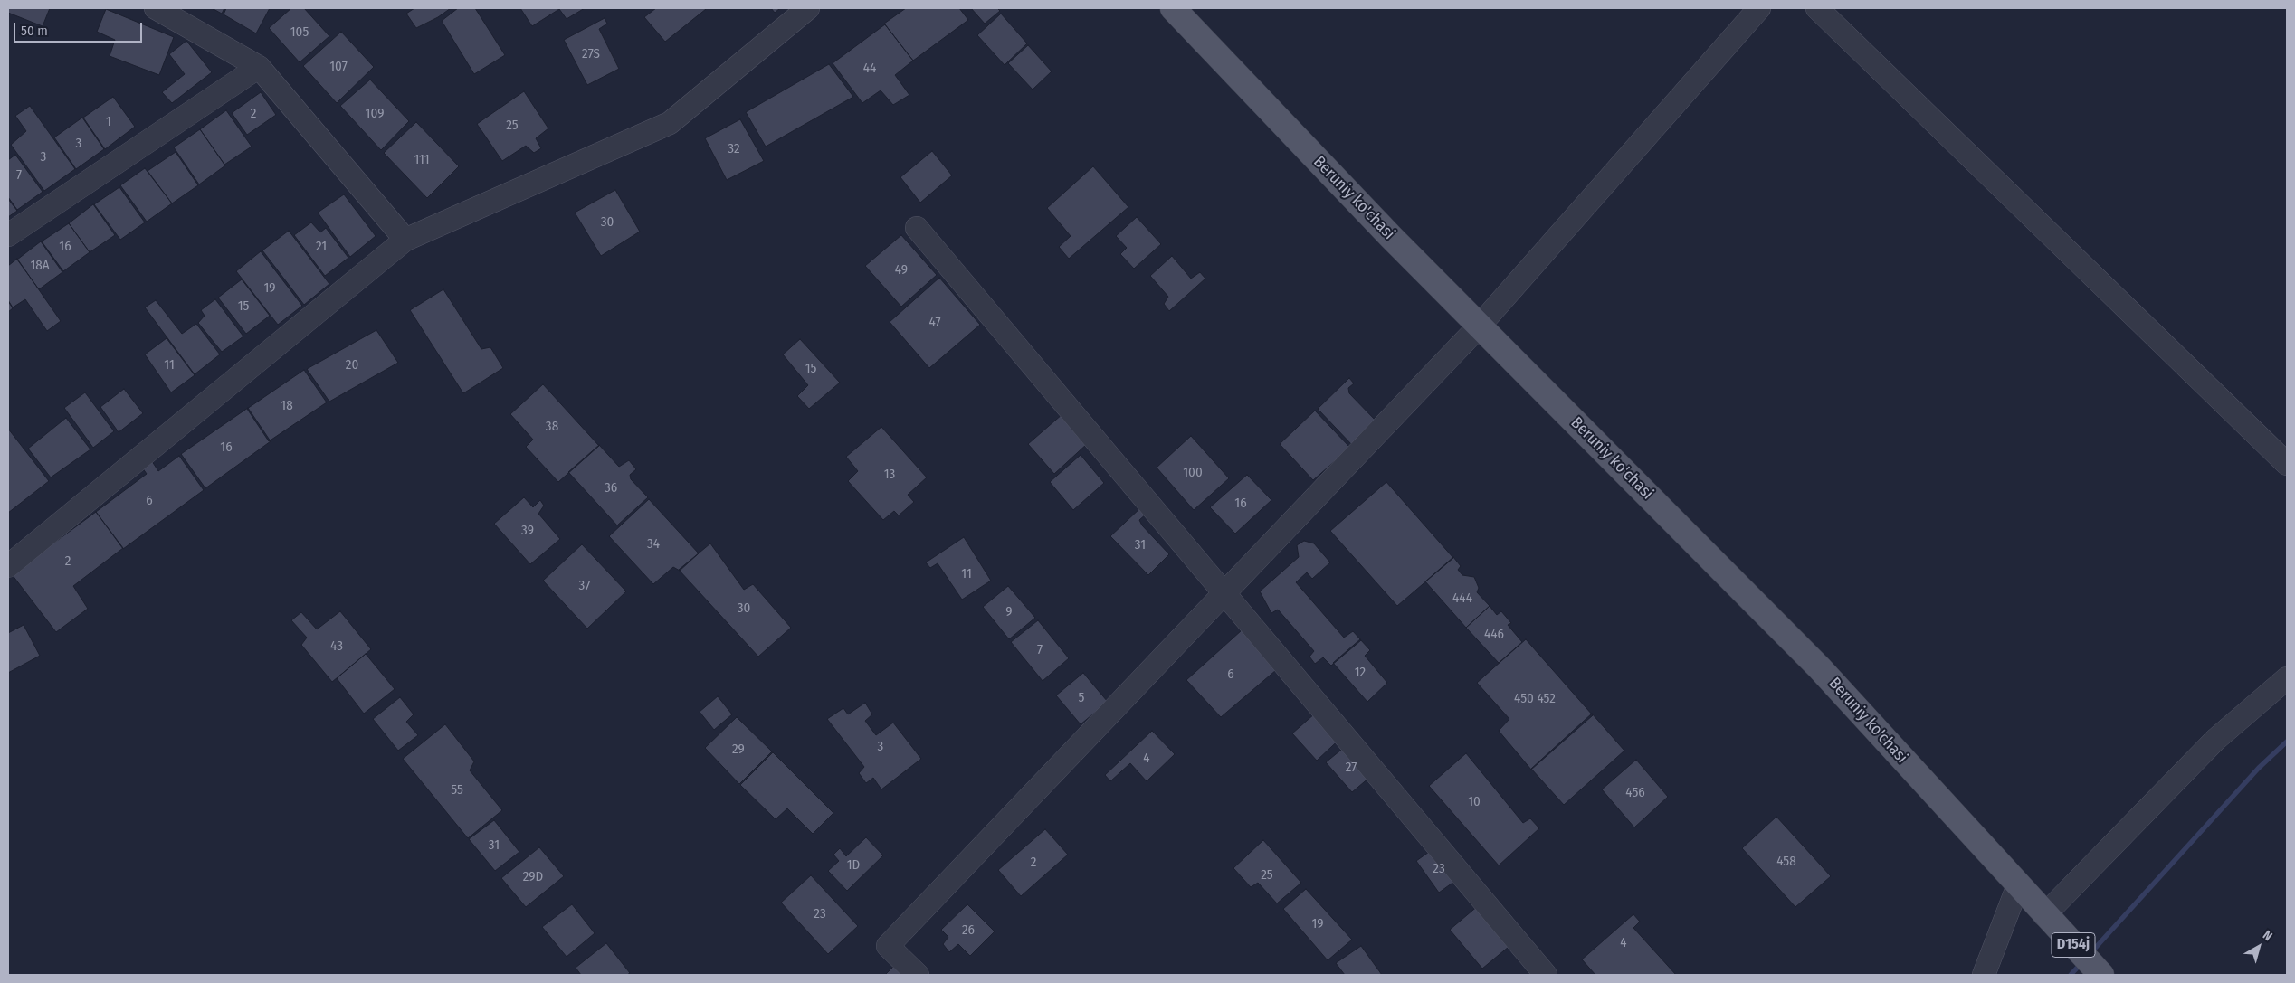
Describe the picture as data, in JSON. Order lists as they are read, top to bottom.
{
  "streets": {
    "main road": ["Beruniy ko'chasi", "D154j"]
  },
  "crossings": [
    ["Beruniy ko'chasi", "D154j"]
  ],
  "house_numbers": [
    "105",
    "27S",
    "107",
    "44",
    "2",
    "109",
    "1",
    "25",
    "3",
    "32",
    "3",
    "111",
    "7",
    "30",
    "16",
    "21",
    "18A",
    "49",
    "19",
    "15",
    "47",
    "11",
    "20",
    "15",
    "18",
    "38",
    "16",
    "100",
    "13",
    "36",
    "6",
    "16",
    "39",
    "34",
    "31",
    "2",
    "11",
    "37",
    "444",
    "30",
    "9",
    "446",
    "43",
    "7",
    "12",
    "6",
    "5",
    "450 452",
    "3",
    "29",
    "4",
    "27",
    "55",
    "456",
    "10",
    "31",
    "458",
    "2",
    "1D",
    "23",
    "25",
    "29D",
    "23",
    "19",
    "26",
    "4"
  ],
  "scale_bar": "50 m",
  "north": "top right"
}
